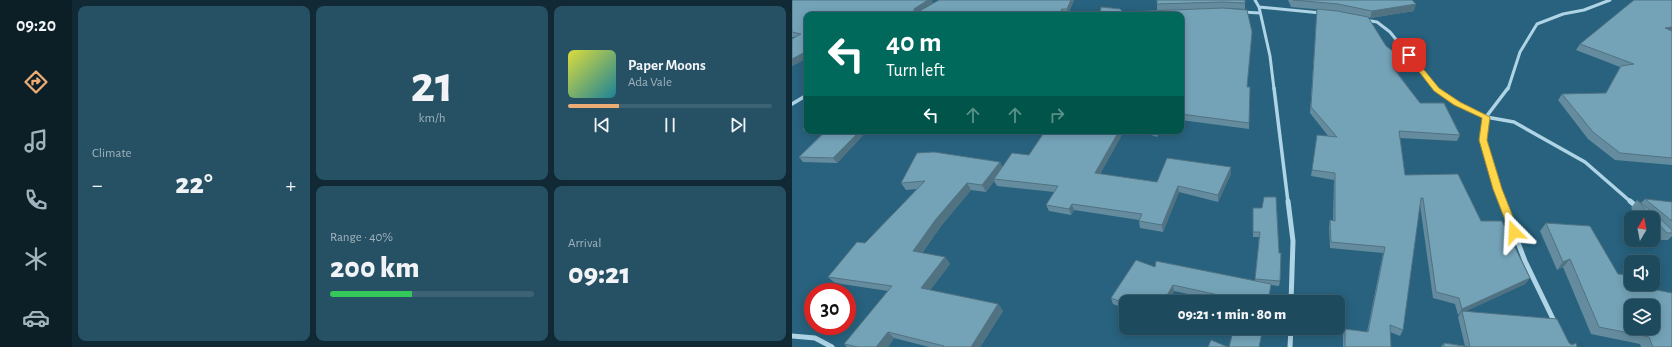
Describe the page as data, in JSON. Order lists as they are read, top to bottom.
{
  "north": "top",
  "page": {
    "tabs": "09:20",
    "tile": [
      "Climate",
      ["21", "km/h"],
      ["Range · 40%", "200 km"],
      ["Arrival", "09:21"]
    ],
    "turn": ["40 m", "Turn left"],
    "song": ["Paper Moons", "Ada Vale"],
    "heat": ["−", "22°", "+"],
    "limit": "30",
    "trip": "09:21 · 1 min · 80 m"
  }
}
